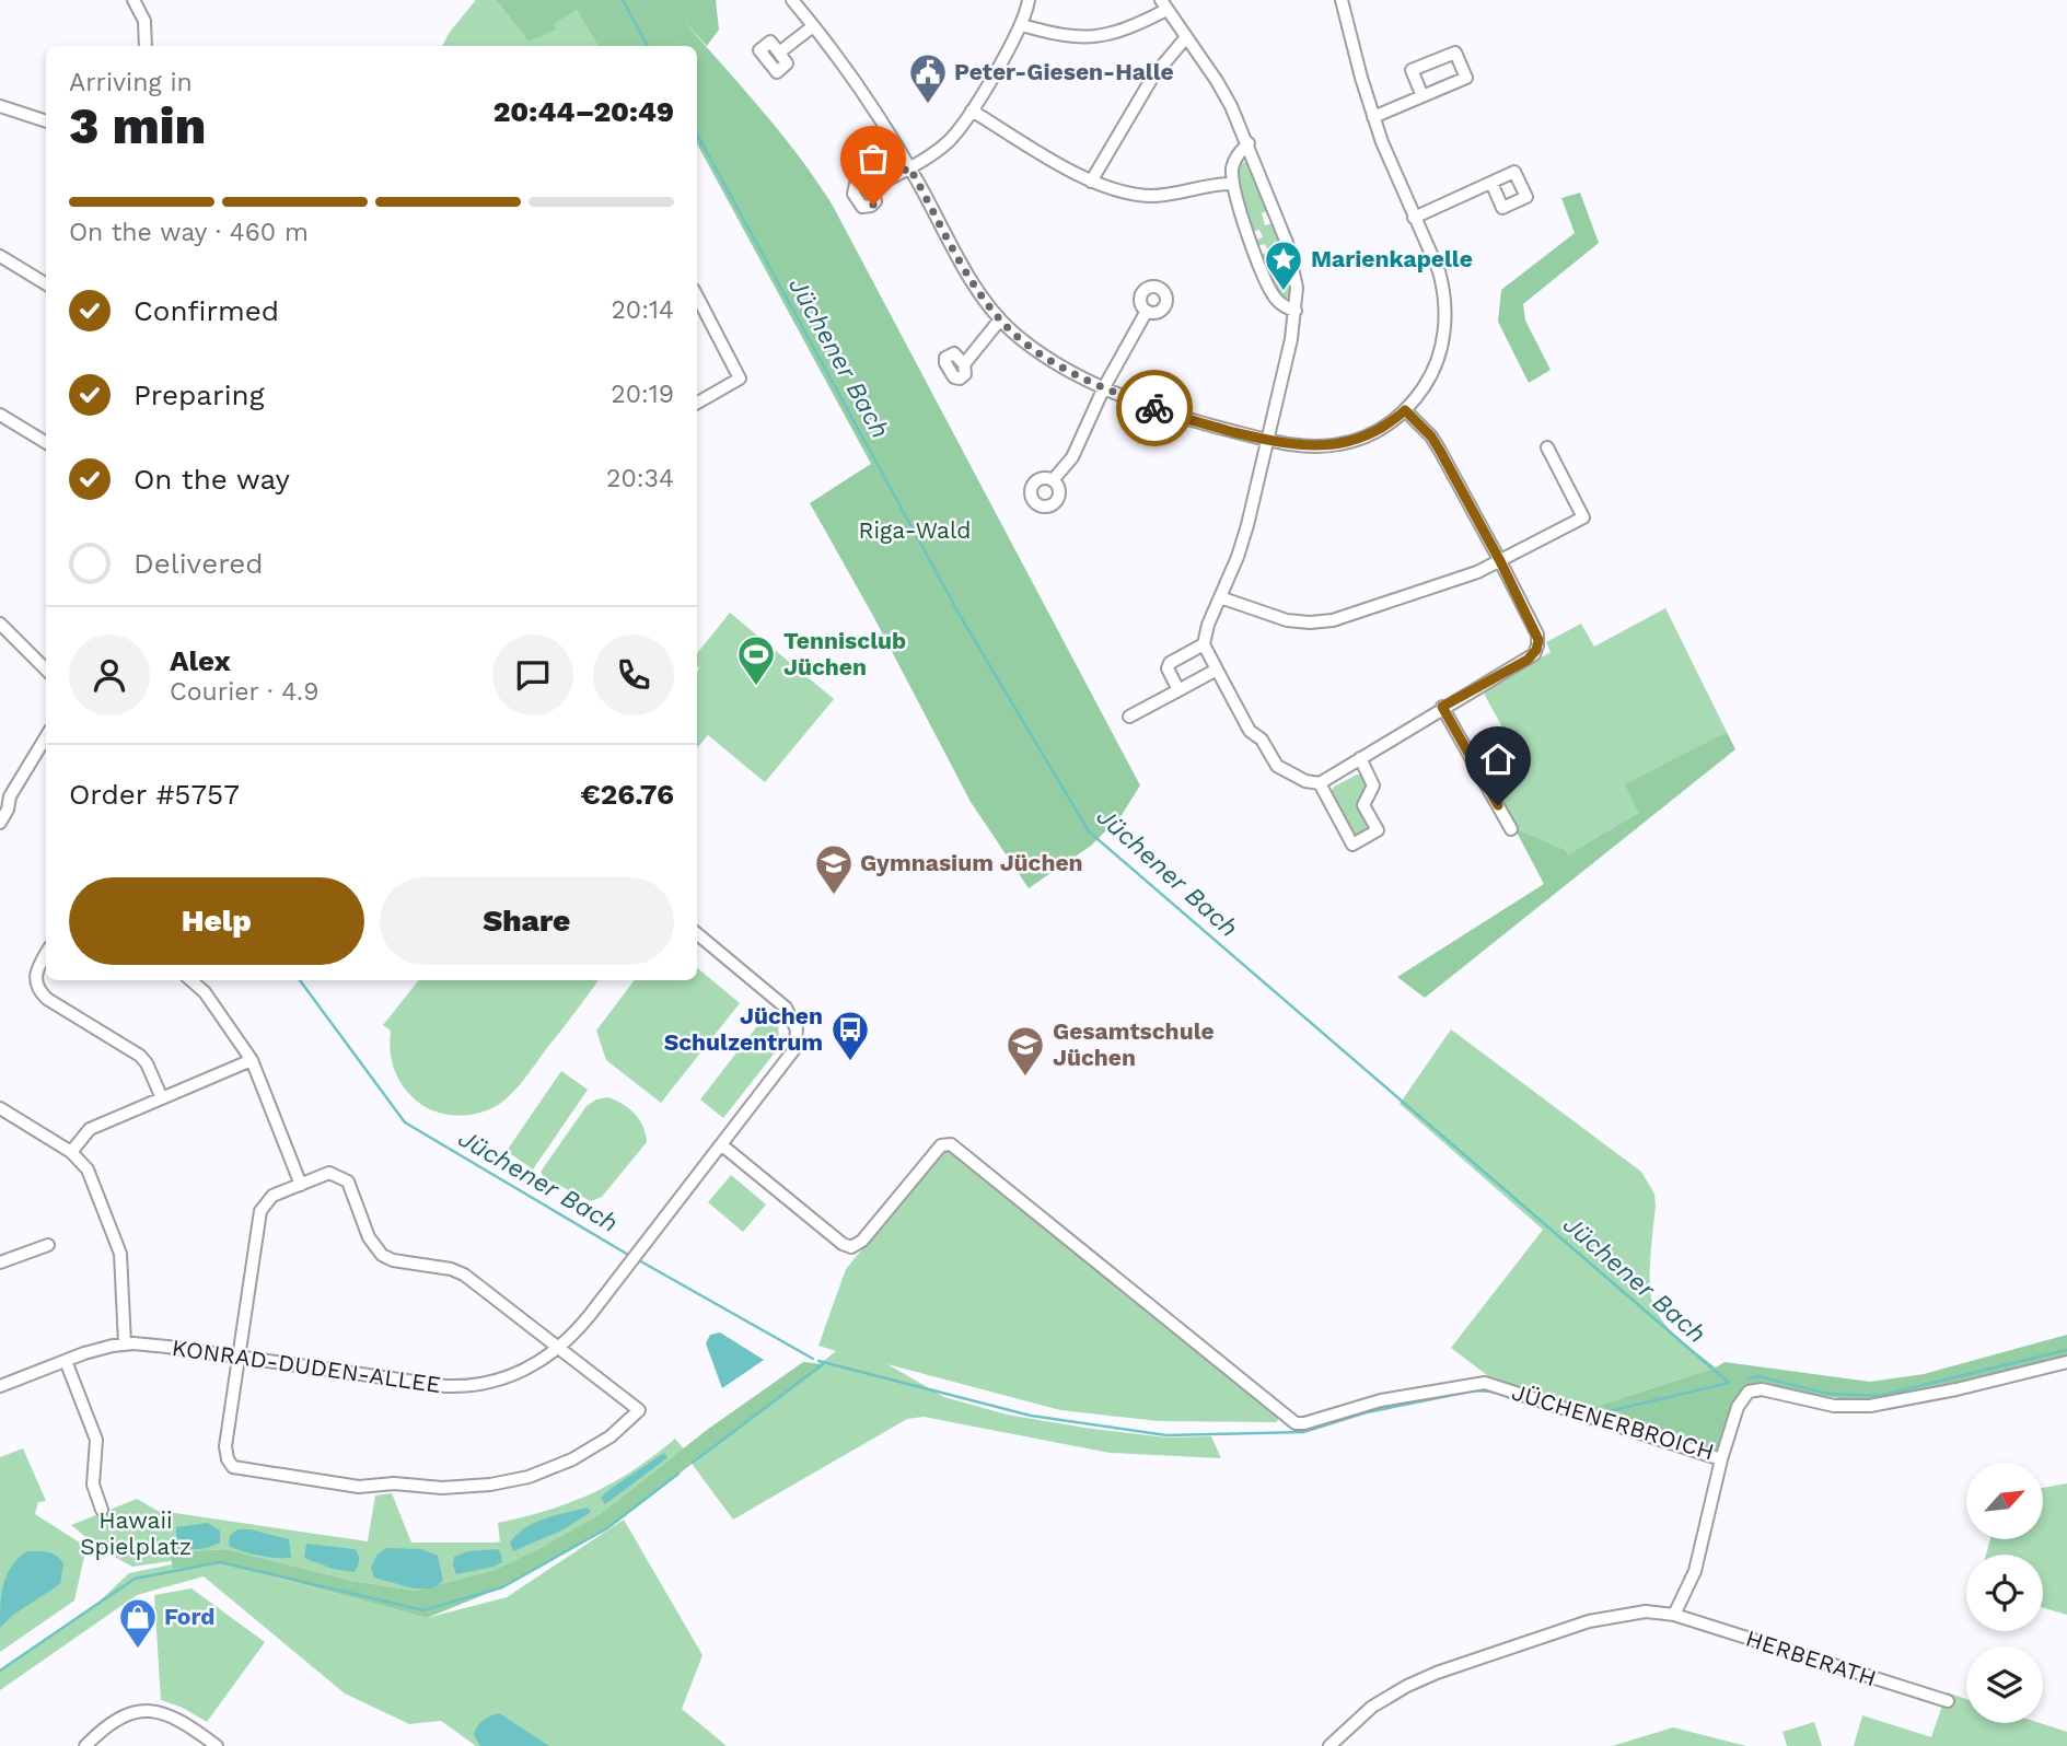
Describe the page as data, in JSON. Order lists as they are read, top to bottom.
{
  "streets": {
    "street": ["KONRAD-DUDEN-ALLEE", "JÜCHENERBROICH", "HERBERATH"]
  },
  "crossings": [
    ["KONRAD-DUDEN-ALLEE", "JÜCHENERBROICH"]
  ],
  "water": ["Jüchener Bach"],
  "parks": ["Riga-Wald", "Hawaii Spielplatz"],
  "places": {
    "public building": ["Peter-Giesen-Halle"],
    "place": ["Marienkapelle"],
    "sports": ["Tennisclub Jüchen"],
    "school or university": ["Gymnasium Jüchen", "Gesamtschule Jüchen"],
    "bus stop": ["Jüchen Schulzentrum"],
    "shop": ["Ford"]
  },
  "north": "top right",
  "page": {
    "heading": ["3 min", "Arriving in", "20:44–20:49"],
    "panel": [
      "Alex",
      "Courier · 4.9",
      "Order #5757",
      "€26.76"
    ],
    "bar": "On the way · 460 m",
    "list": [
      ["Confirmed", "20:14"],
      ["Preparing", "20:19"],
      ["On the way", "20:34"],
      "Delivered"
    ],
    "buttons": ["Help", "Share"]
  }
}
